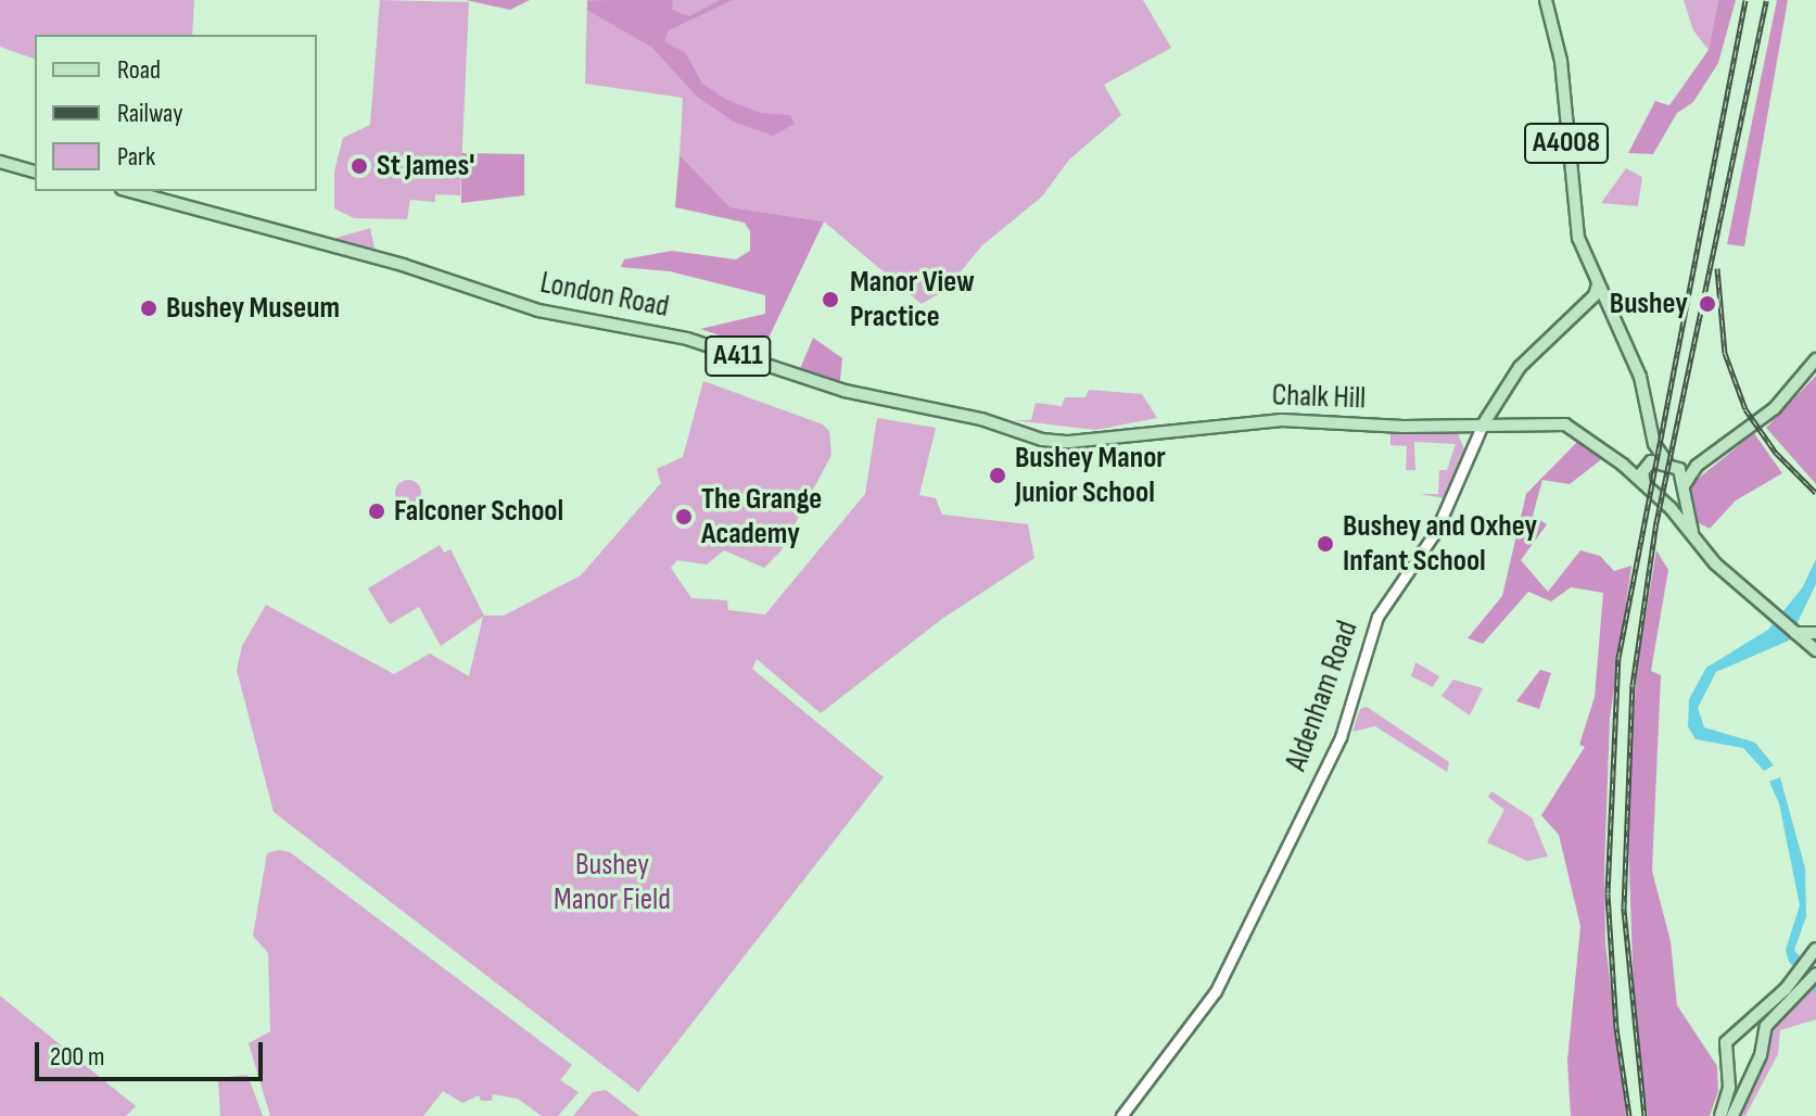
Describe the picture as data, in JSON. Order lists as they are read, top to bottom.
{
  "streets": {
    "main road": [
      "A4008",
      "London Road",
      "A411",
      "Chalk Hill",
      "Aldenham Road"
    ]
  },
  "crossings": [
    ["A4008", "Aldenham Road"],
    ["London Road", "Chalk Hill"],
    ["Chalk Hill", "Aldenham Road"]
  ],
  "parks": ["Bushey Manor Field"],
  "places": [
    "St James'",
    "Manor View Practice",
    "Bushey",
    "Bushey Museum",
    "Bushey Manor Junior School",
    "Falconer School",
    "The Grange Academy",
    "Bushey and Oxhey Infant School"
  ],
  "legend": ["Road", "Railway", "Park"],
  "scale_bar": "200 m"
}
